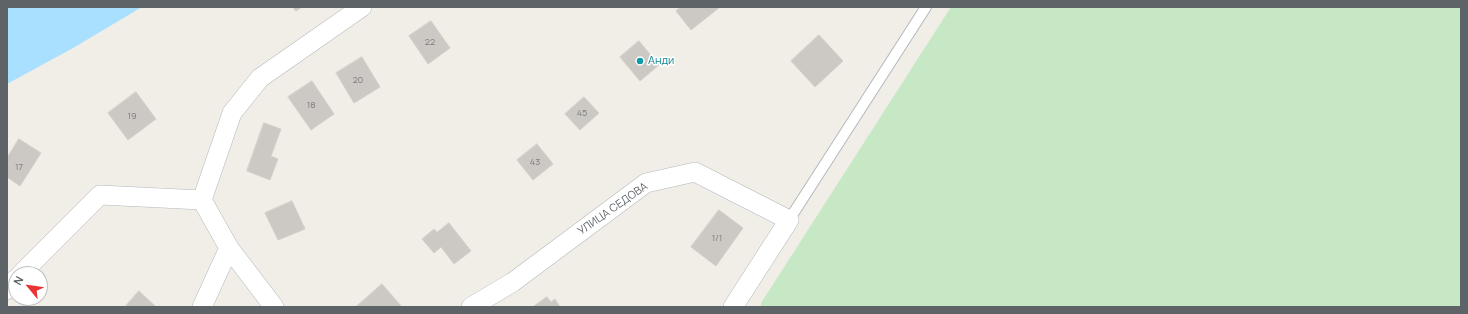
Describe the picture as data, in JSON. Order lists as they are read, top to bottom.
{
  "streets": {
    "street": ["УЛИЦА СЕДОВА"]
  },
  "places": ["Анди"],
  "house_numbers": [
    "22",
    "20",
    "18",
    "45",
    "19",
    "43",
    "17",
    "1/1"
  ],
  "north": "top left"
}
